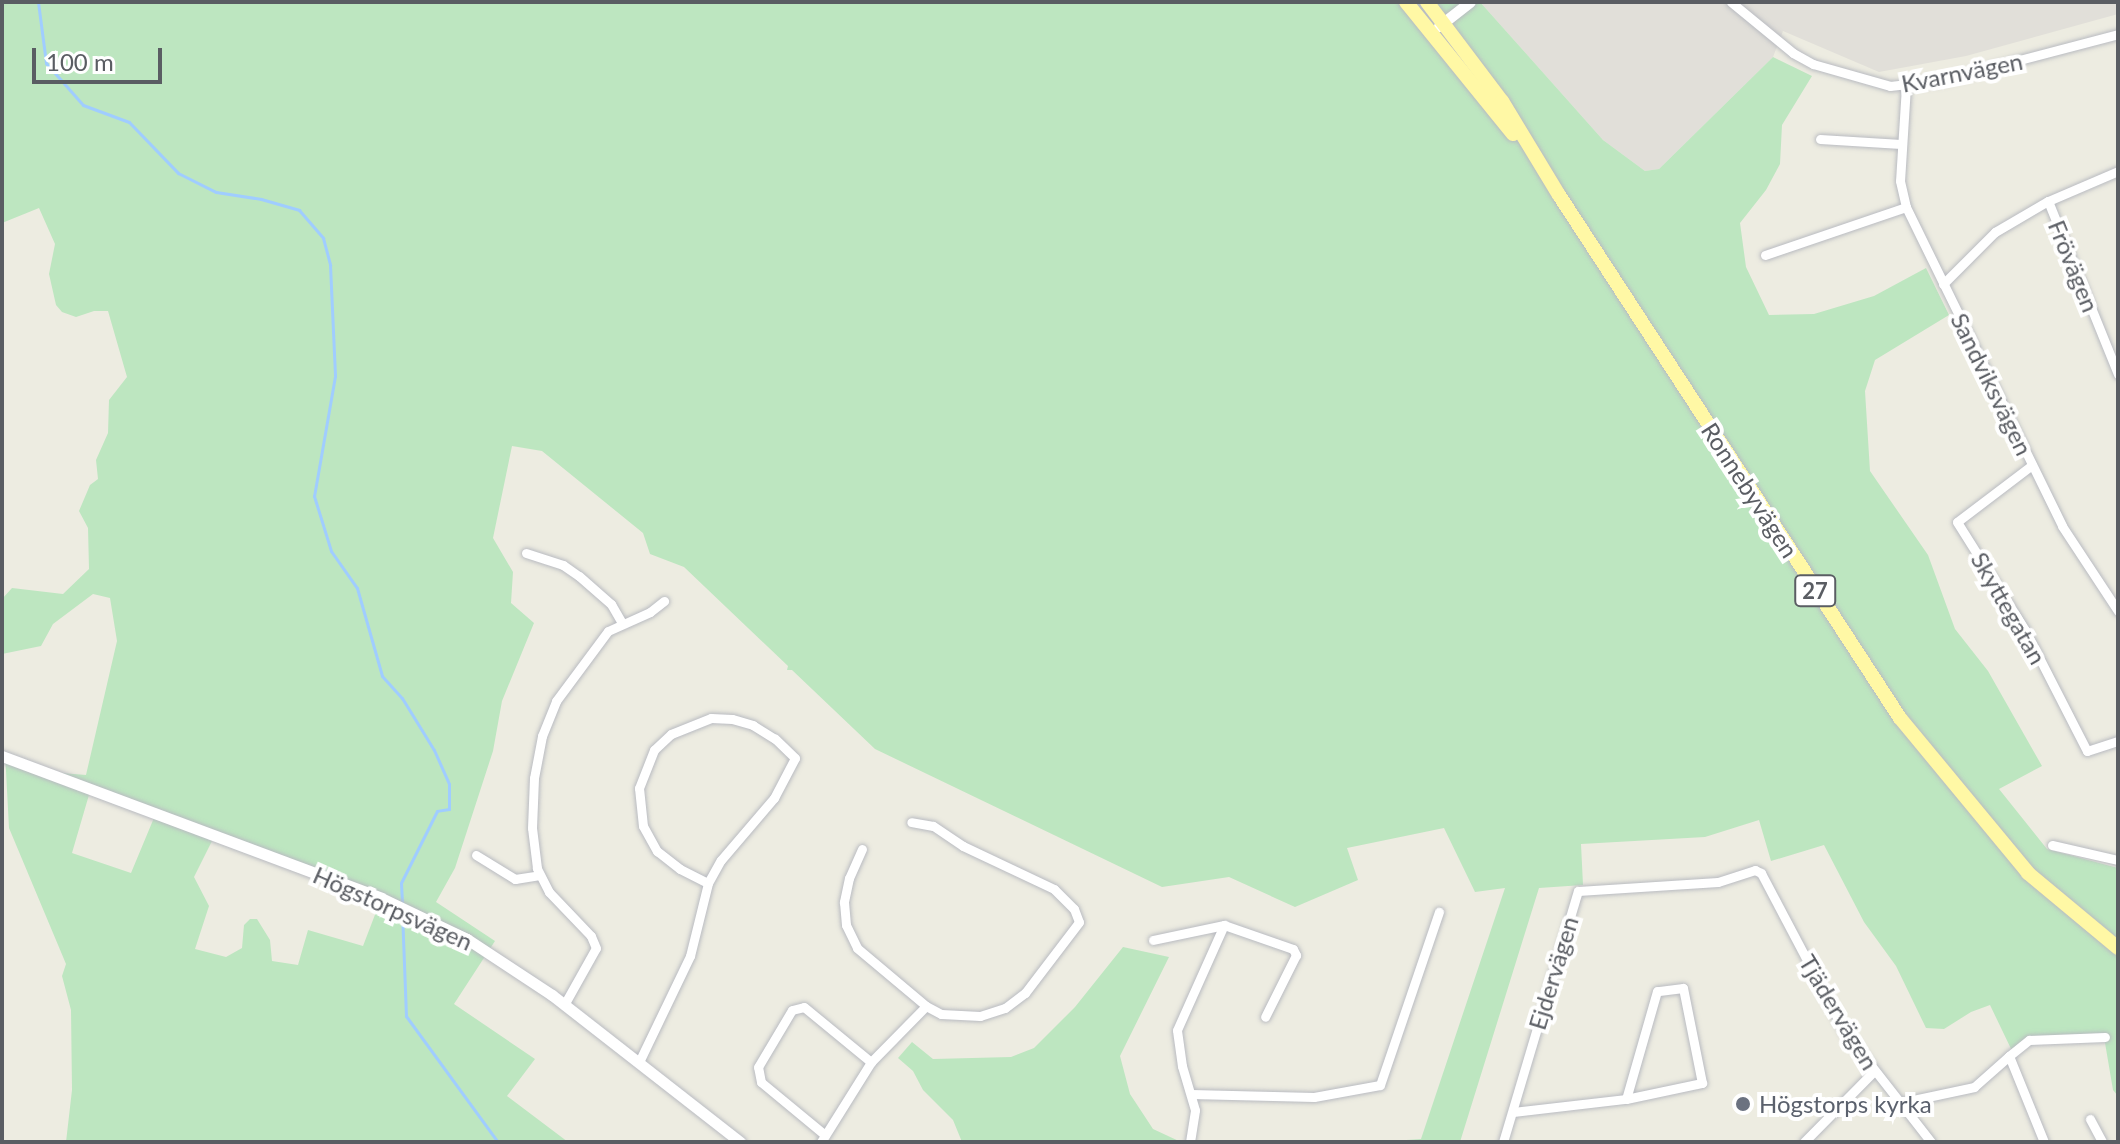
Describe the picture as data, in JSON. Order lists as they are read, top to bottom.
{
  "streets": {
    "main road": ["Ronnebyvägen", "27"],
    "street": [
      "Kvarnvägen",
      "Frövägen",
      "Sandviksvägen",
      "Skyttegatan",
      "Högstorpsvägen",
      "Ejdervägen",
      "Tjädervägen"
    ]
  },
  "crossings": [
    ["Kvarnvägen", "Sandviksvägen"],
    ["Sandviksvägen", "Skyttegatan"],
    ["Ejdervägen", "Tjädervägen"]
  ],
  "places": ["Högstorps kyrka"],
  "scale_bar": "100 m"
}
